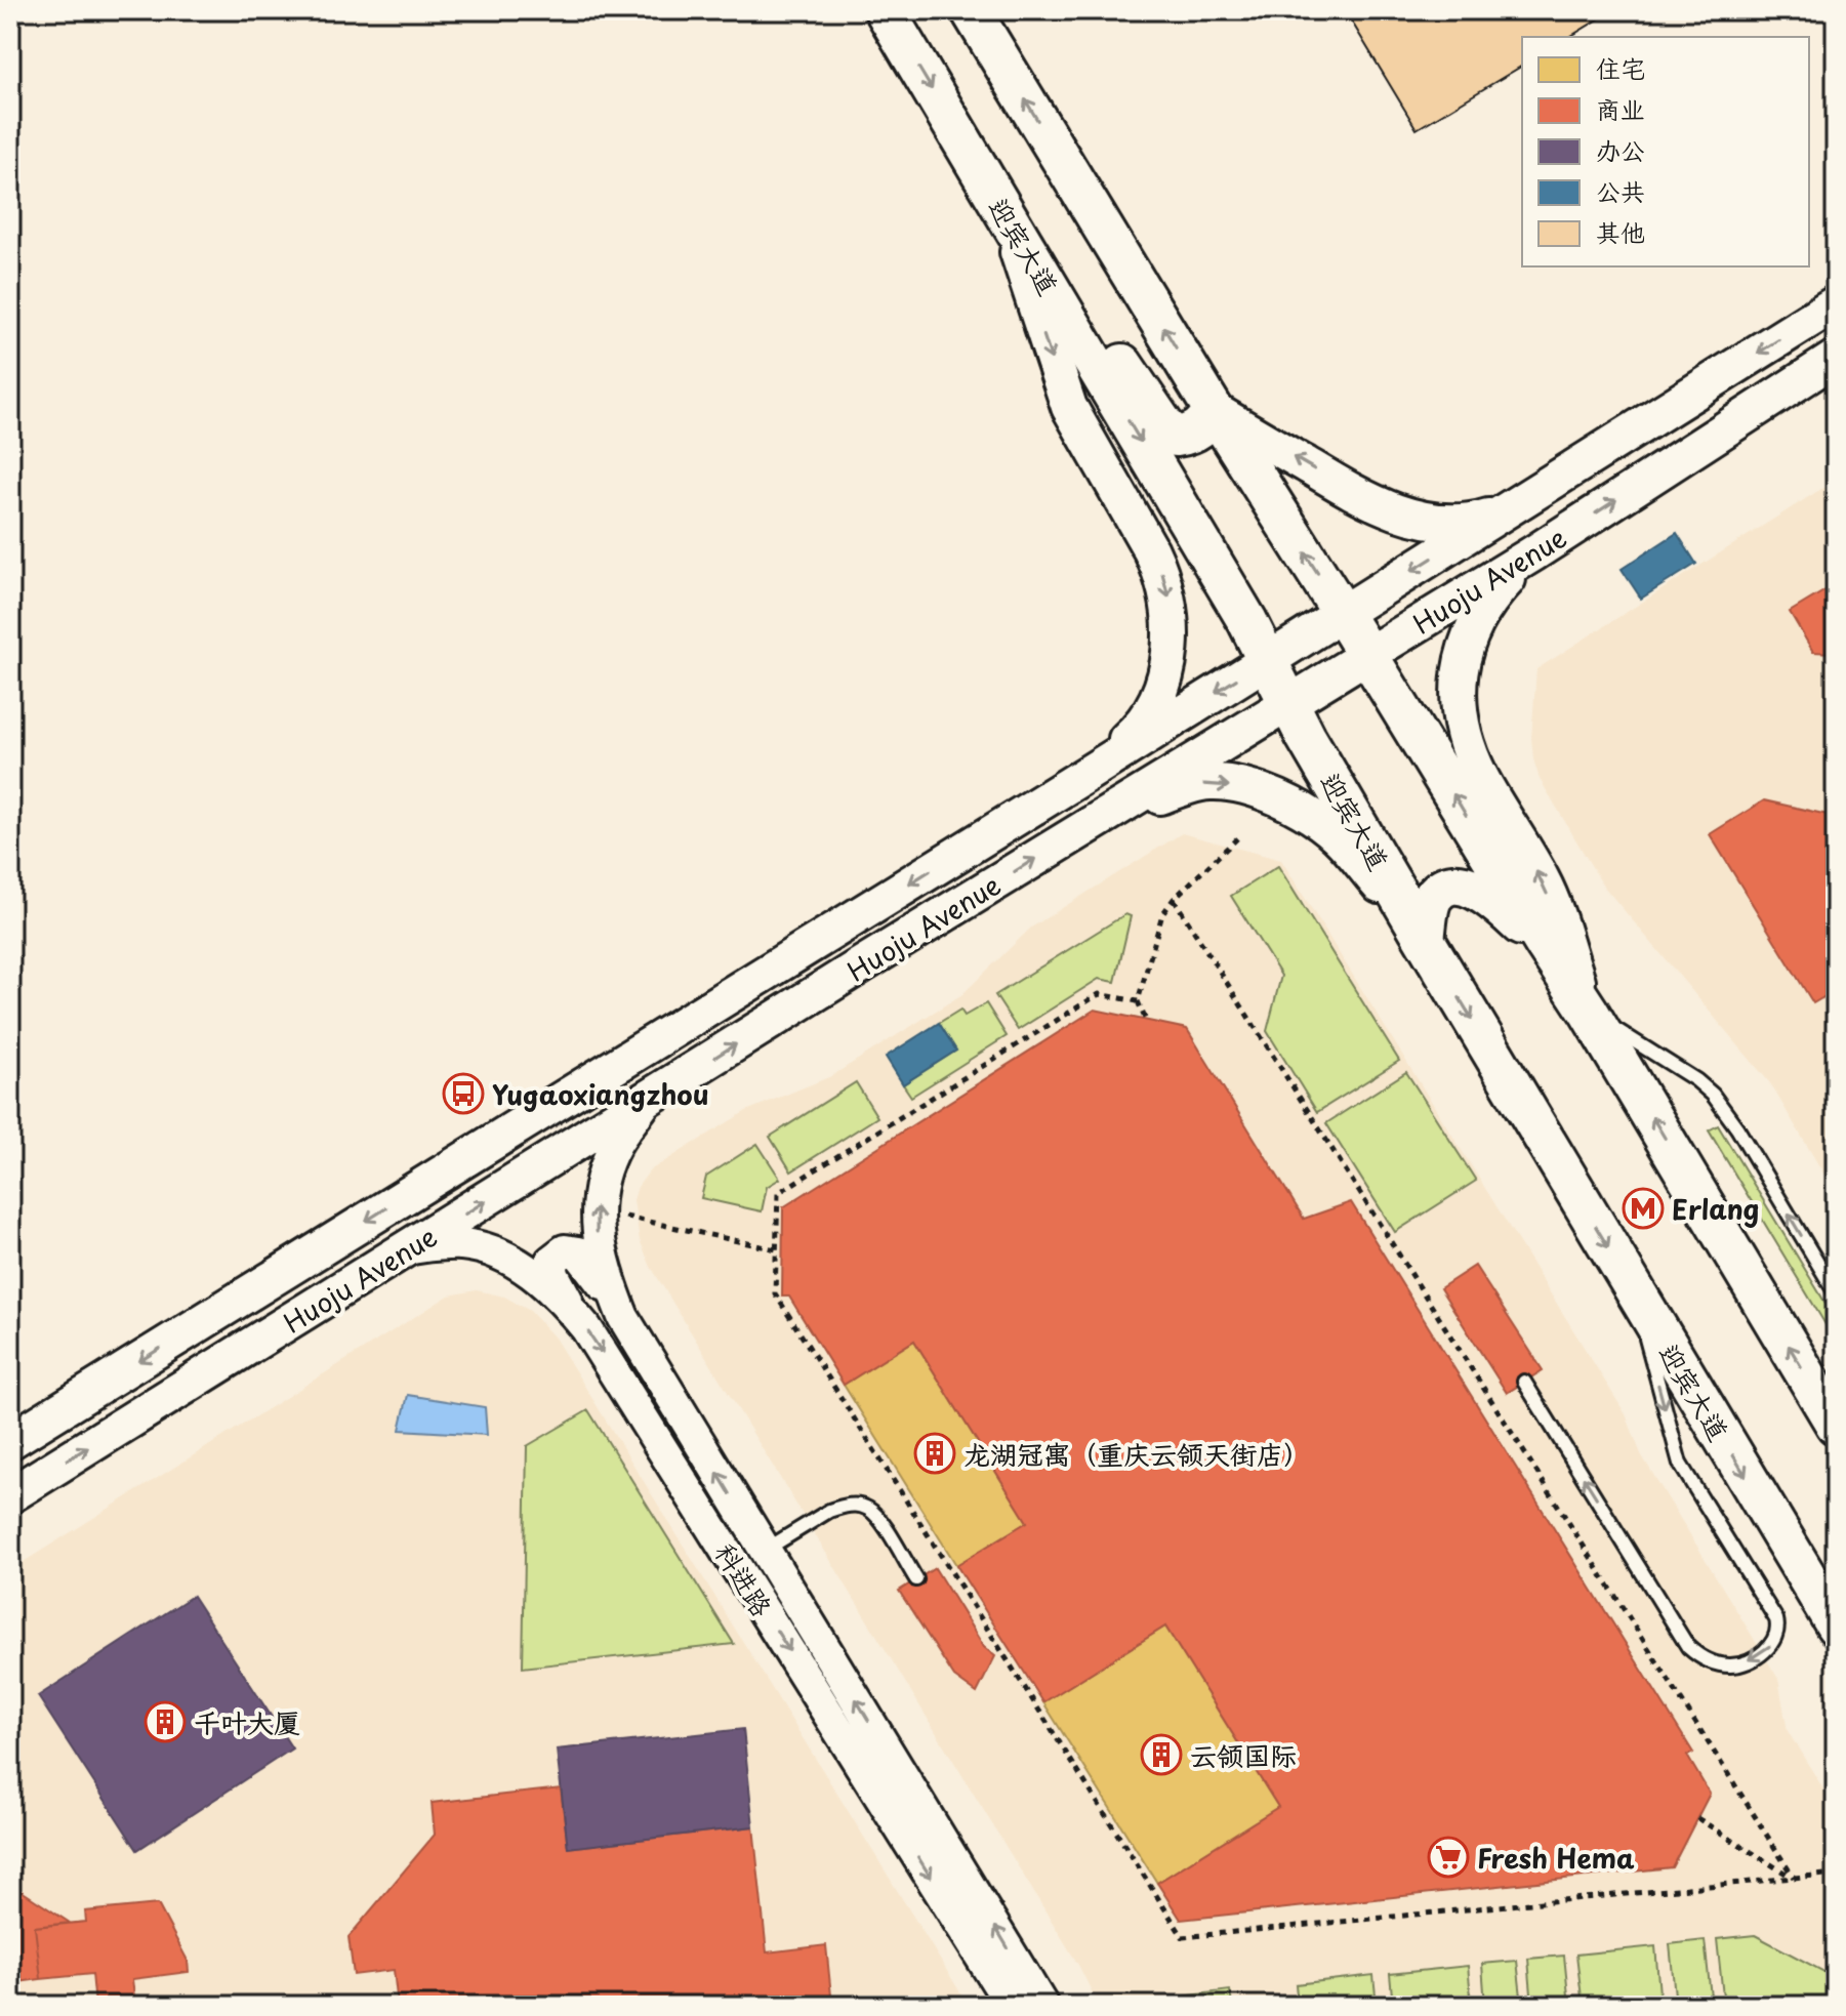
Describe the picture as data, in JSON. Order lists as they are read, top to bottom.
{
  "streets": {
    "highway": ["迎宾大道"],
    "main road": ["Huoju Avenue"],
    "street": ["科进路"]
  },
  "crossings": [
    ["迎宾大道", "Huoju Avenue"],
    ["Huoju Avenue", "科进路"]
  ],
  "places": {
    "bus stop": ["Yugaoxiangzhou"],
    "metro station": ["Erlang"],
    "building": ["龙湖冠寓（重庆云领天街店）", "千叶大厦", "云领国际"],
    "supermarket": ["Fresh Hema"]
  },
  "legend": [
    "住宅",
    "商业",
    "办公",
    "公共",
    "其他"
  ]
}
